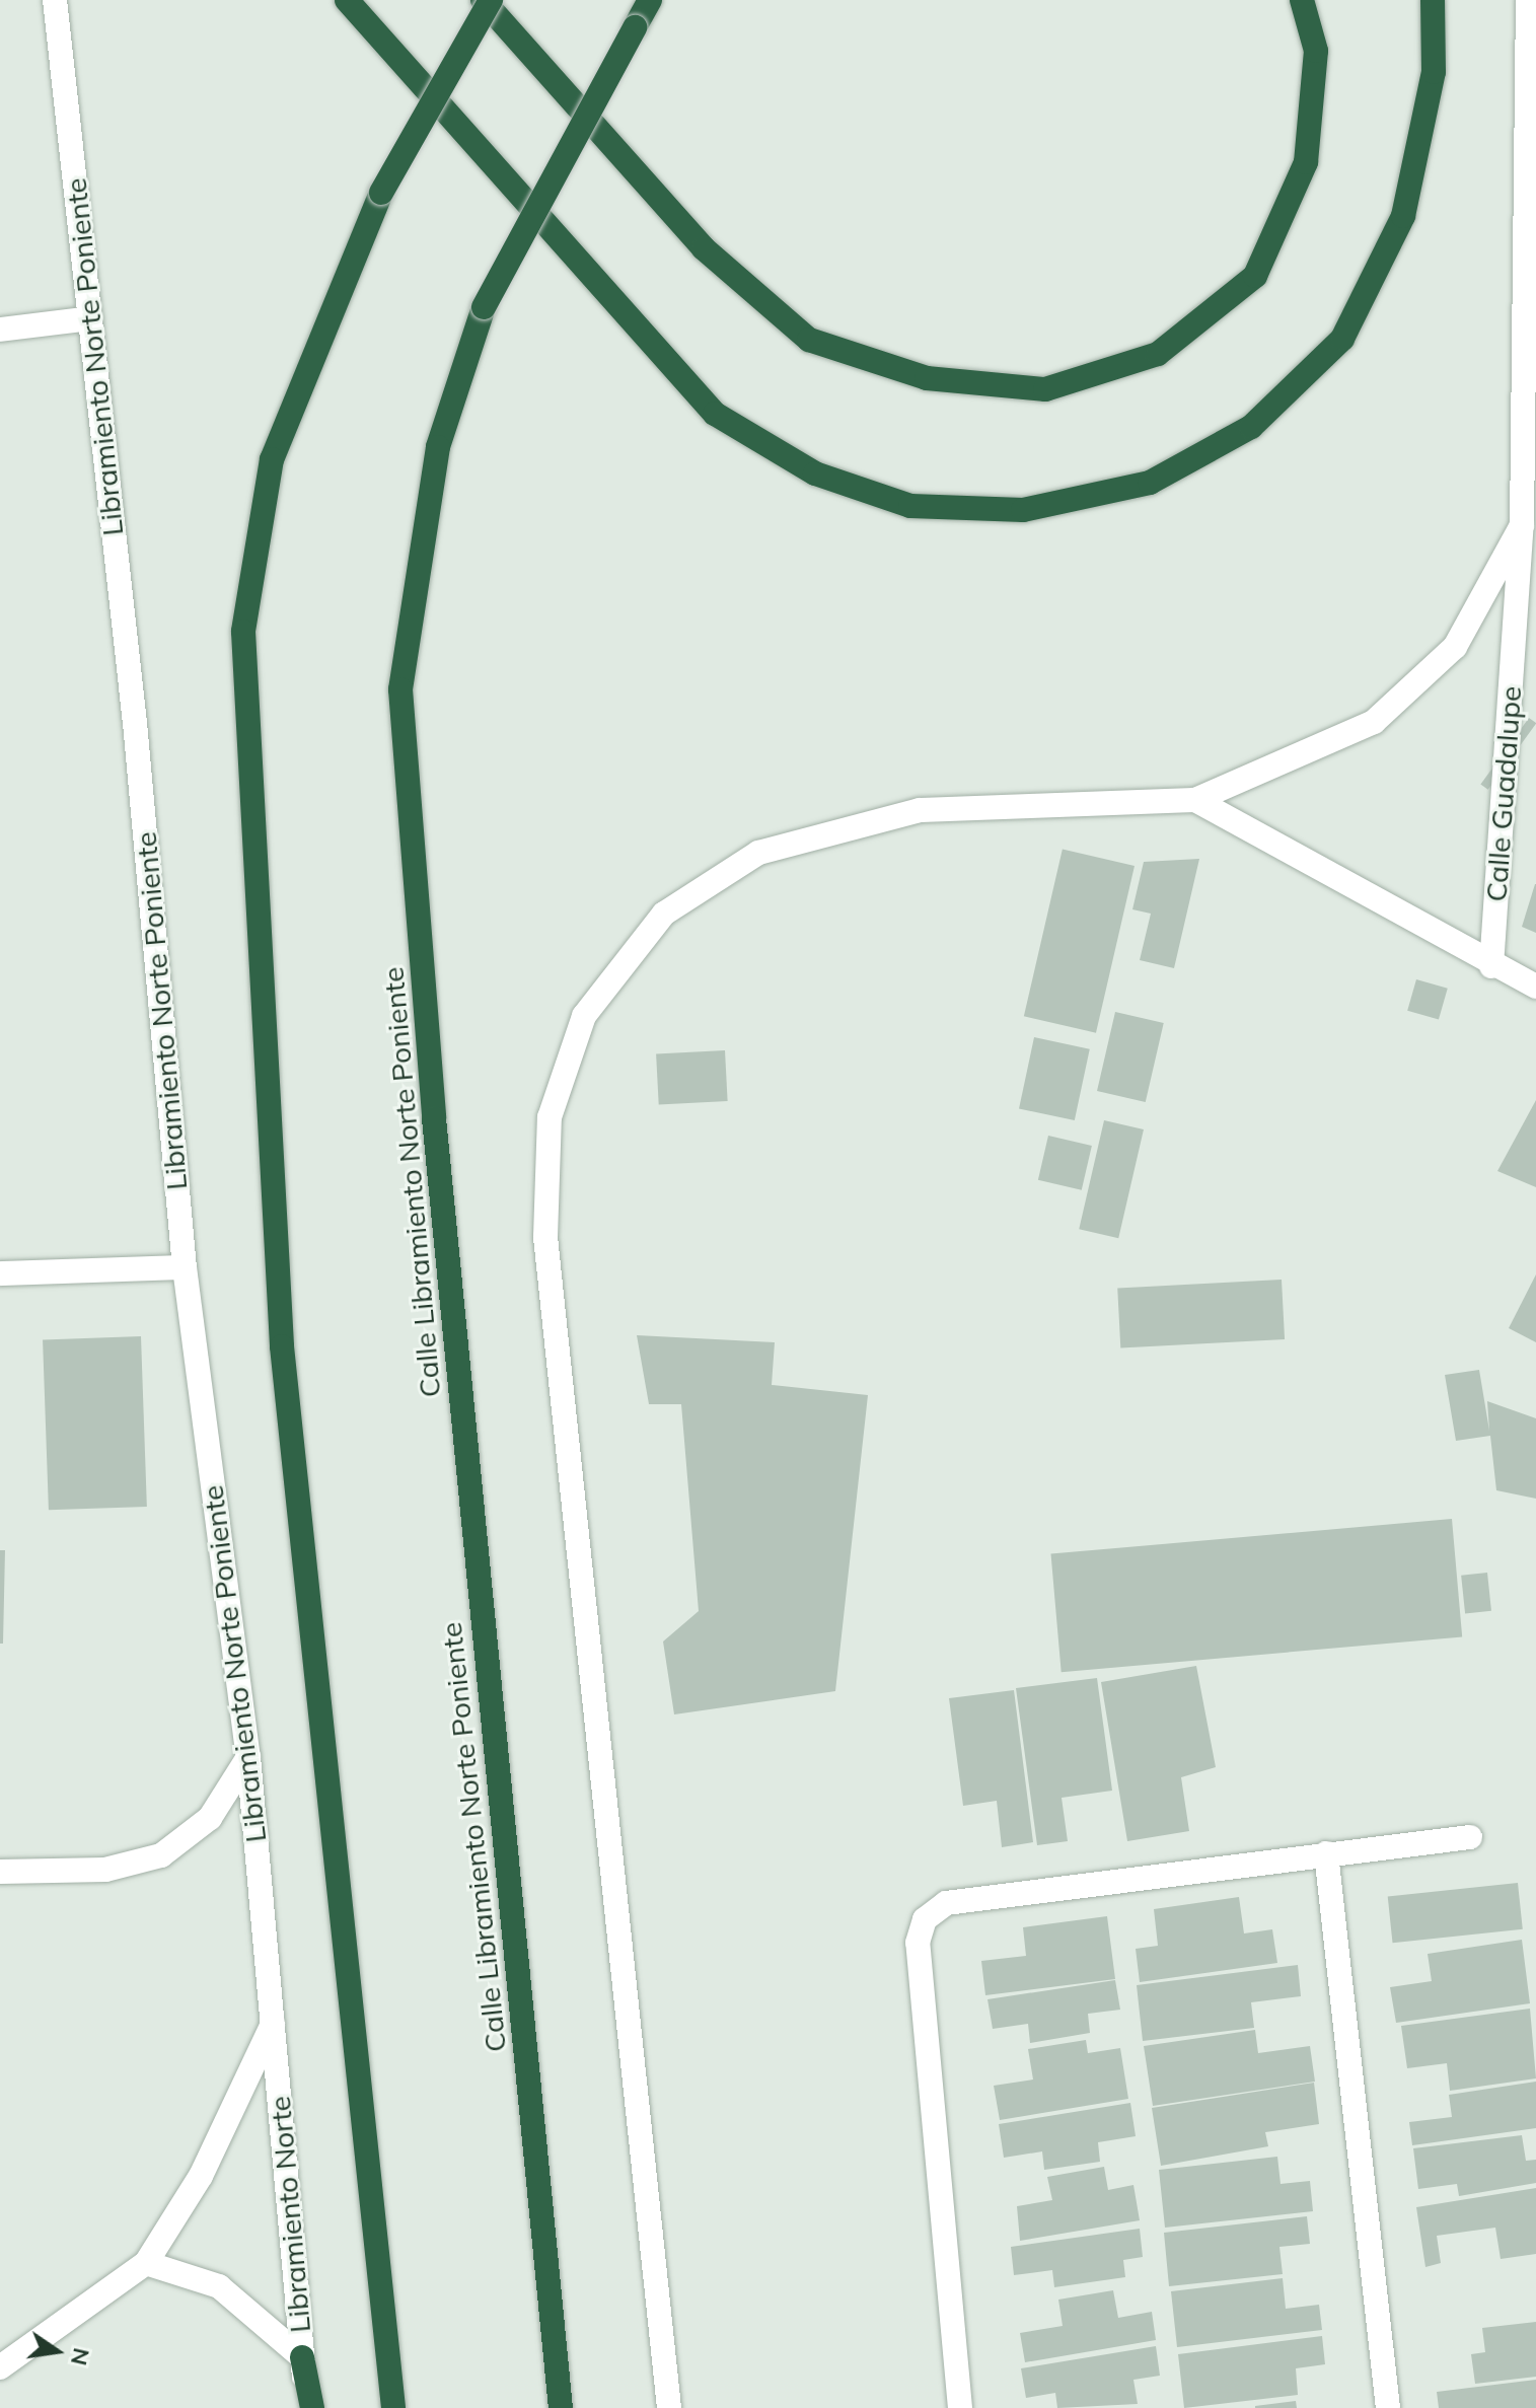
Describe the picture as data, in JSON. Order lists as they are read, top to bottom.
{
  "streets": {
    "highway": ["Calle Libramiento Norte Poniente"],
    "street": ["Libramiento Norte Poniente", "Calle Guadalupe", "Libramiento Norte"]
  },
  "crossings": [
    ["Libramiento Norte Poniente", "Libramiento Norte"]
  ],
  "north": "right"
}
